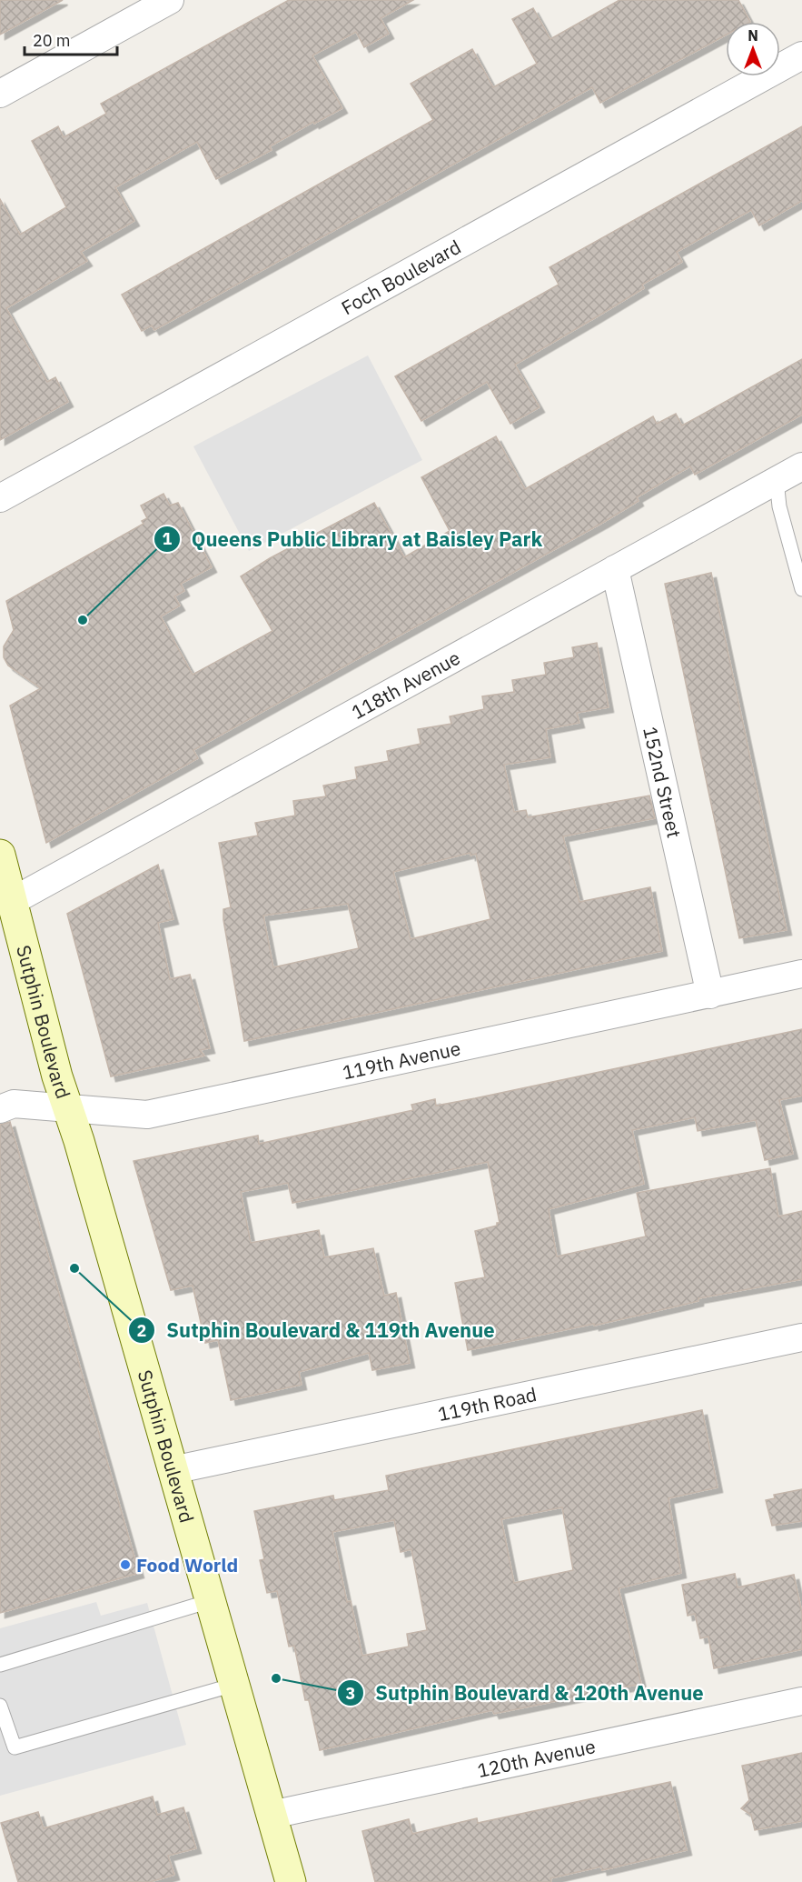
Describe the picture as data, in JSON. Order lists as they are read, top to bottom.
{
  "streets": {
    "main road": ["Sutphin Boulevard"],
    "street": [
      "Foch Boulevard",
      "118th Avenue",
      "152nd Street",
      "119th Avenue",
      "119th Road",
      "120th Avenue"
    ]
  },
  "crossings": [
    ["118th Avenue", "152nd Street"],
    ["118th Avenue", "Sutphin Boulevard"],
    ["152nd Street", "119th Avenue"],
    ["Sutphin Boulevard", "119th Avenue"],
    ["Sutphin Boulevard", "119th Road"],
    ["Sutphin Boulevard", "120th Avenue"]
  ],
  "places": [
    "Queens Public Library at Baisley Park",
    "Sutphin Boulevard & 119th Avenue",
    "Food World",
    "Sutphin Boulevard & 120th Avenue"
  ],
  "scale_bar": "20 m",
  "north": "top"
}
